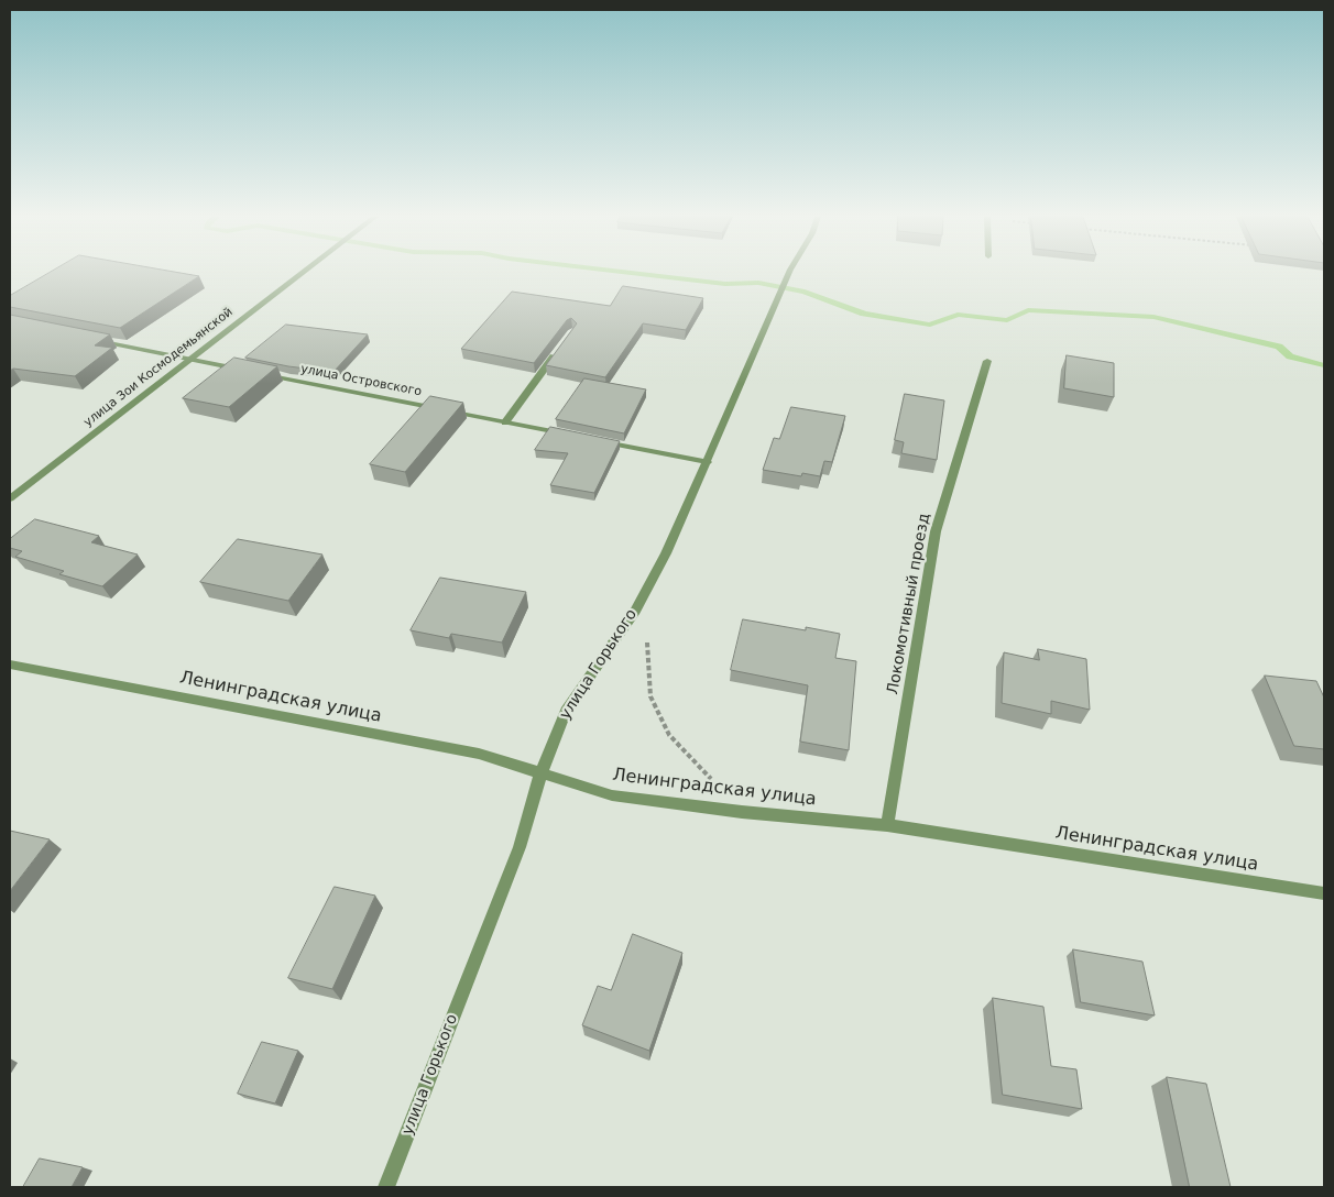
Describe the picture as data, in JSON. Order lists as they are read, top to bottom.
{
  "streets": {
    "street": [
      "улица Зои Космодемьянской",
      "улица Островского",
      "Локомотивный проезд",
      "улица Горького",
      "Ленинградская улица"
    ]
  },
  "crossings": [
    ["Локомотивный проезд", "Ленинградская улица"],
    ["улица Горького", "Ленинградская улица"]
  ]
}
